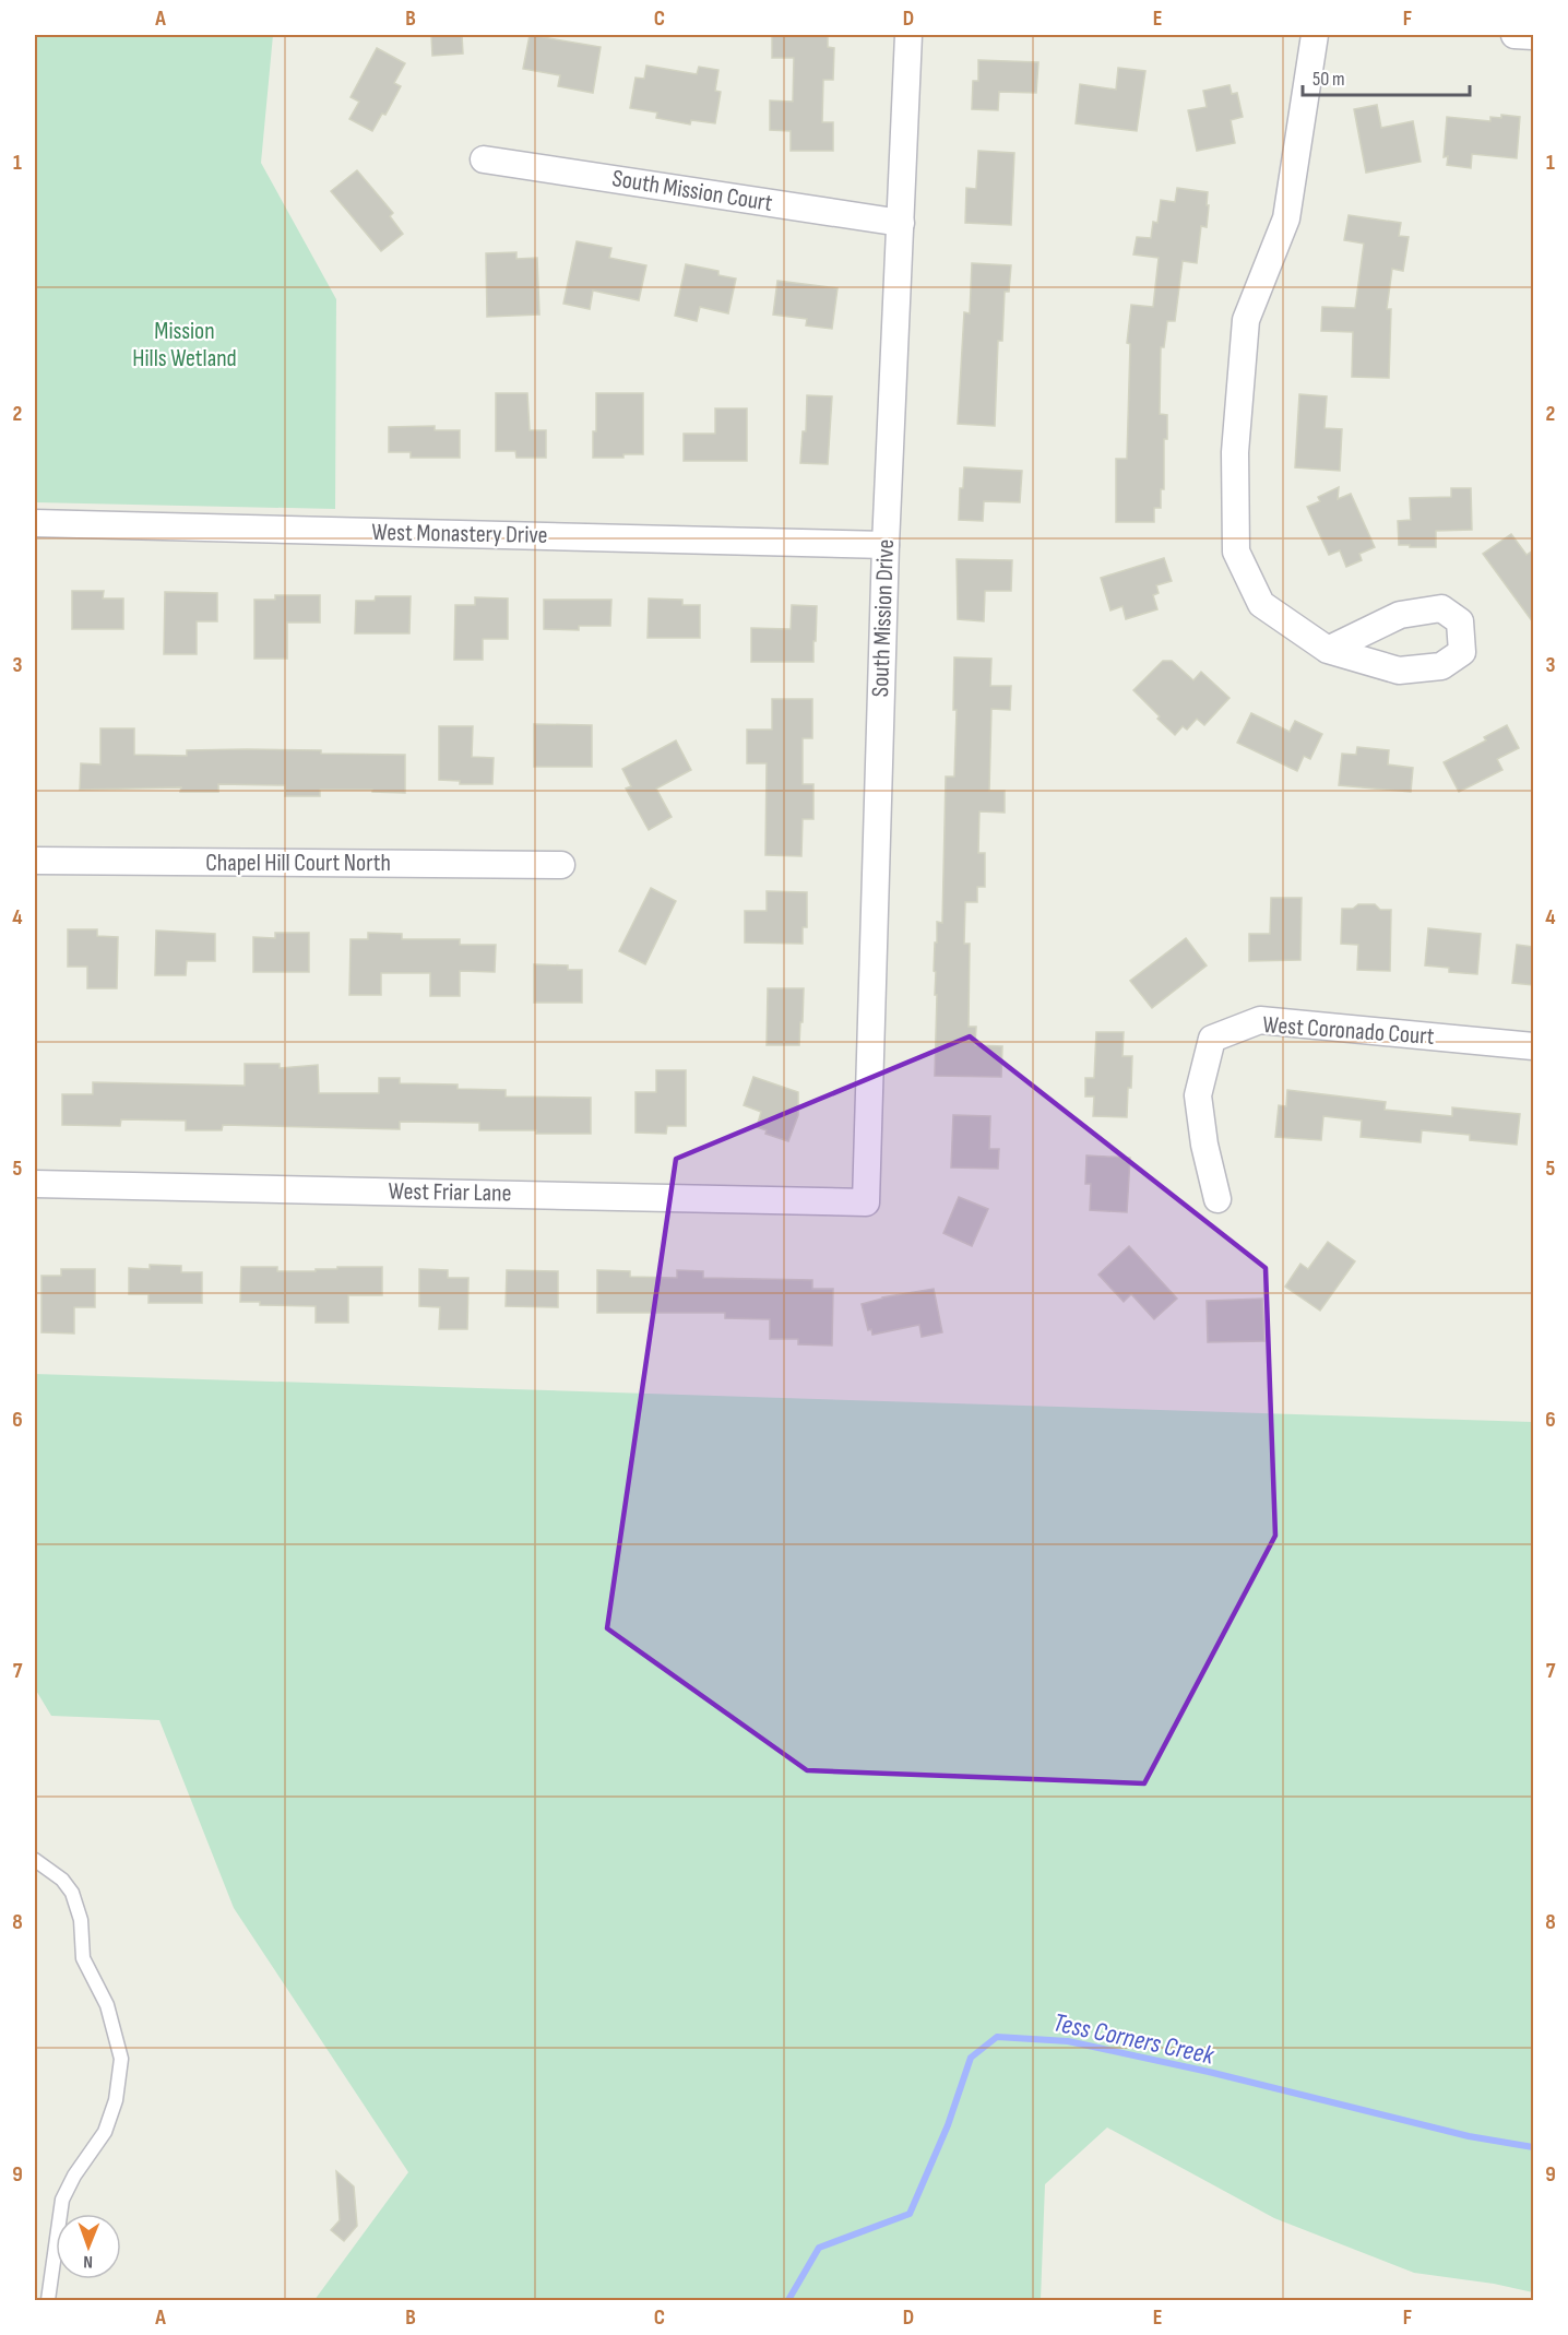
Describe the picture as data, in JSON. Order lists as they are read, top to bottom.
{
  "streets": {
    "street": [
      "South Mission Court",
      "West Monastery Drive",
      "South Mission Drive",
      "Chapel Hill Court North",
      "West Coronado Court",
      "West Friar Lane"
    ]
  },
  "crossings": [
    ["South Mission Court", "South Mission Drive"],
    ["West Monastery Drive", "South Mission Drive"],
    ["South Mission Drive", "West Friar Lane"]
  ],
  "water": ["Tess Corners Creek"],
  "parks": ["Mission Hills Wetland"],
  "scale_bar": "50 m",
  "north": "bottom",
  "grid": {
    "columns": [
      "A",
      "B",
      "C",
      "D",
      "E",
      "F"
    ],
    "rows": [
      "1",
      "2",
      "3",
      "4",
      "5",
      "6",
      "7",
      "8",
      "9"
    ]
  }
}
